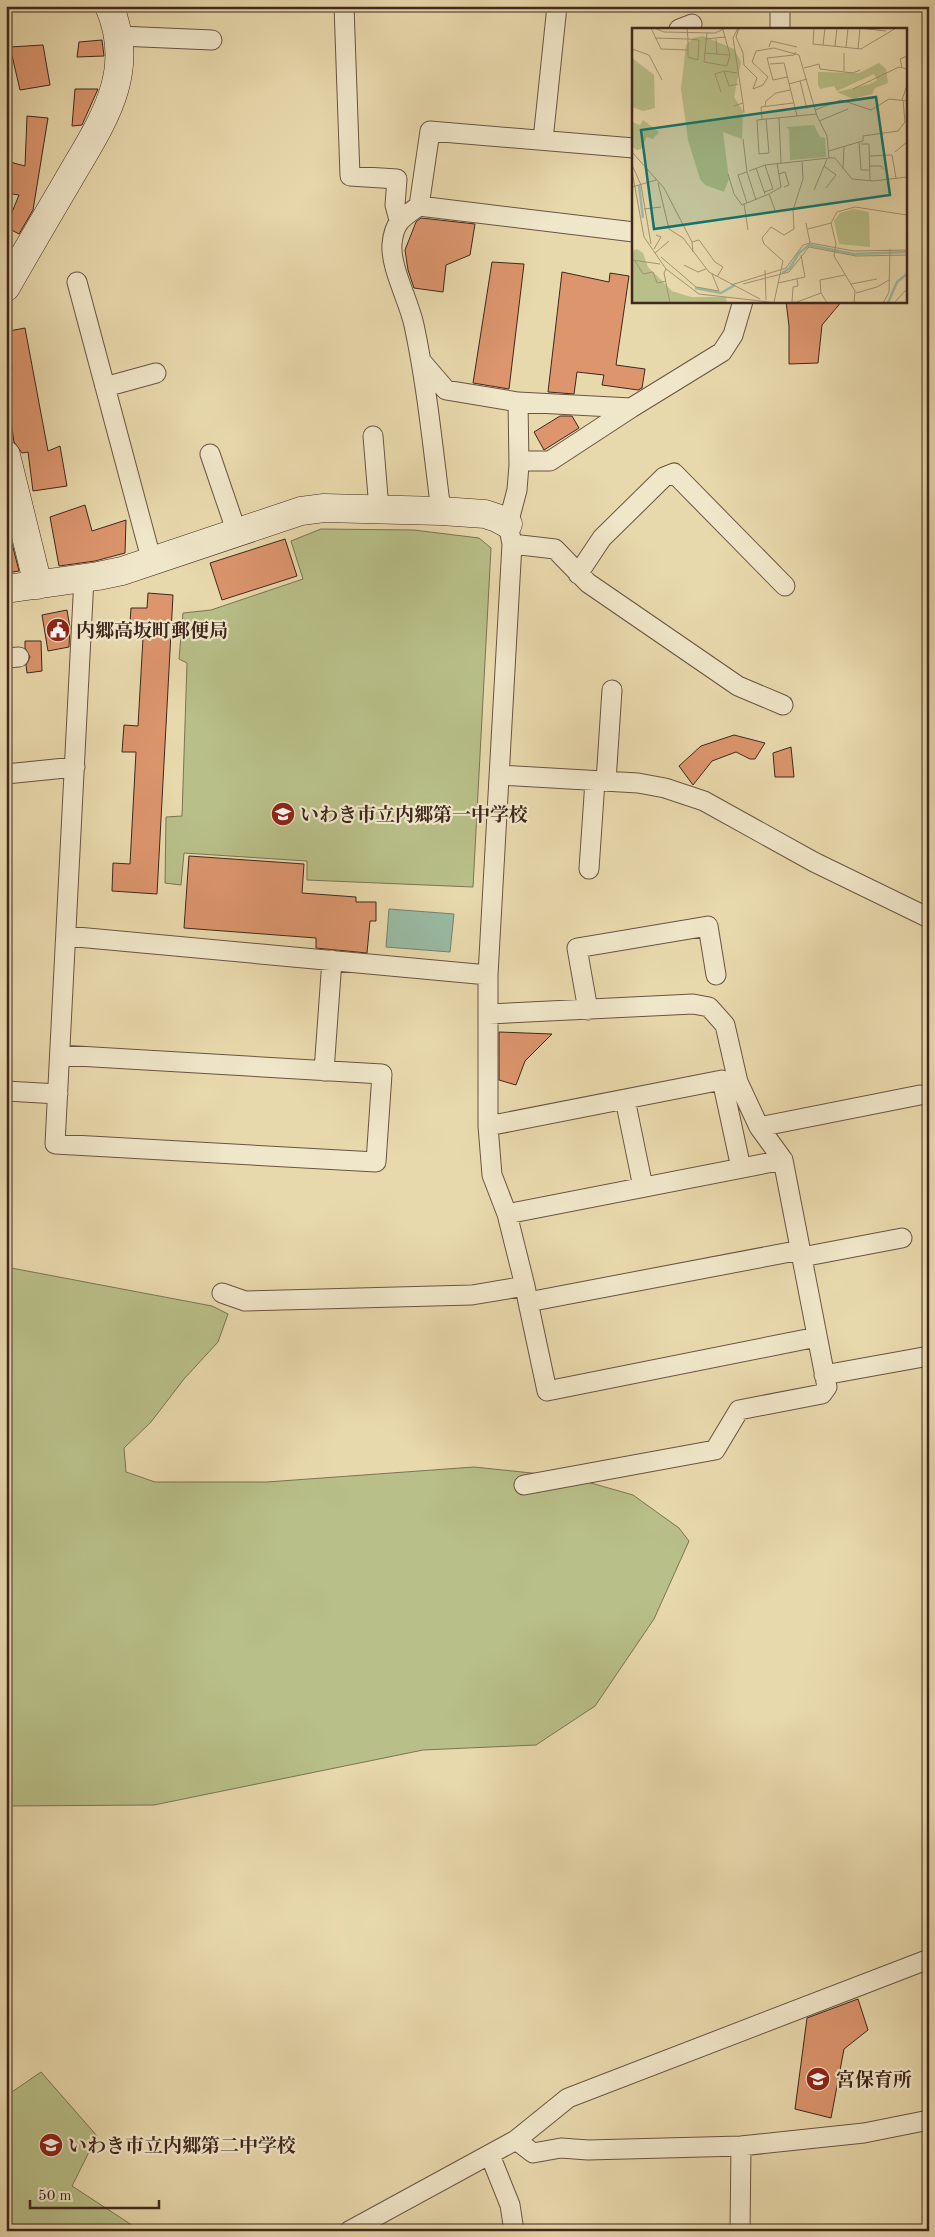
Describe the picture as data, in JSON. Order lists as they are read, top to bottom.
{
  "places": {
    "public building": ["内郷高坂町郵便局"],
    "school or university": ["いわき市立内郷第一中学校", "宮保育所", "いわき市立内郷第二中学校"]
  },
  "scale_bar": "50 m"
}
